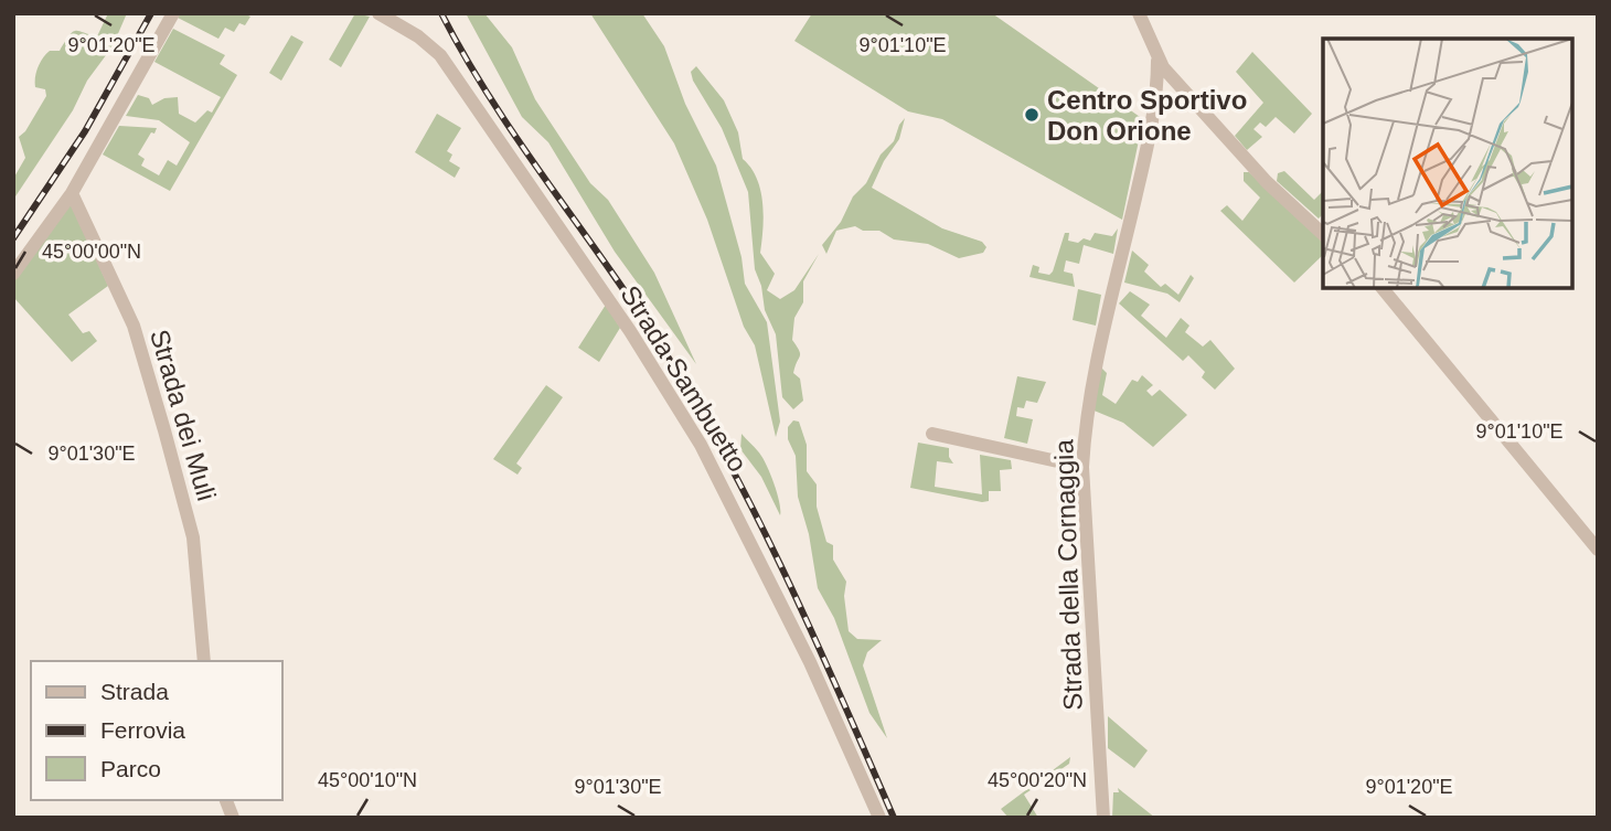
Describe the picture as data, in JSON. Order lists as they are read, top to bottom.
{
  "streets": {
    "street": ["Strada Sambuetto", "Strada dei Muli", "Strada della Cornaggia"]
  },
  "places": ["Centro Sportivo Don Orione"],
  "legend": ["Strada", "Ferrovia", "Parco"],
  "coordinates": [
    "9°01'20\"E",
    "9°01'10\"E",
    "45°00'00\"N",
    "9°01'30\"E",
    "45°00'10\"N",
    "45°00'20\"N"
  ]
}
